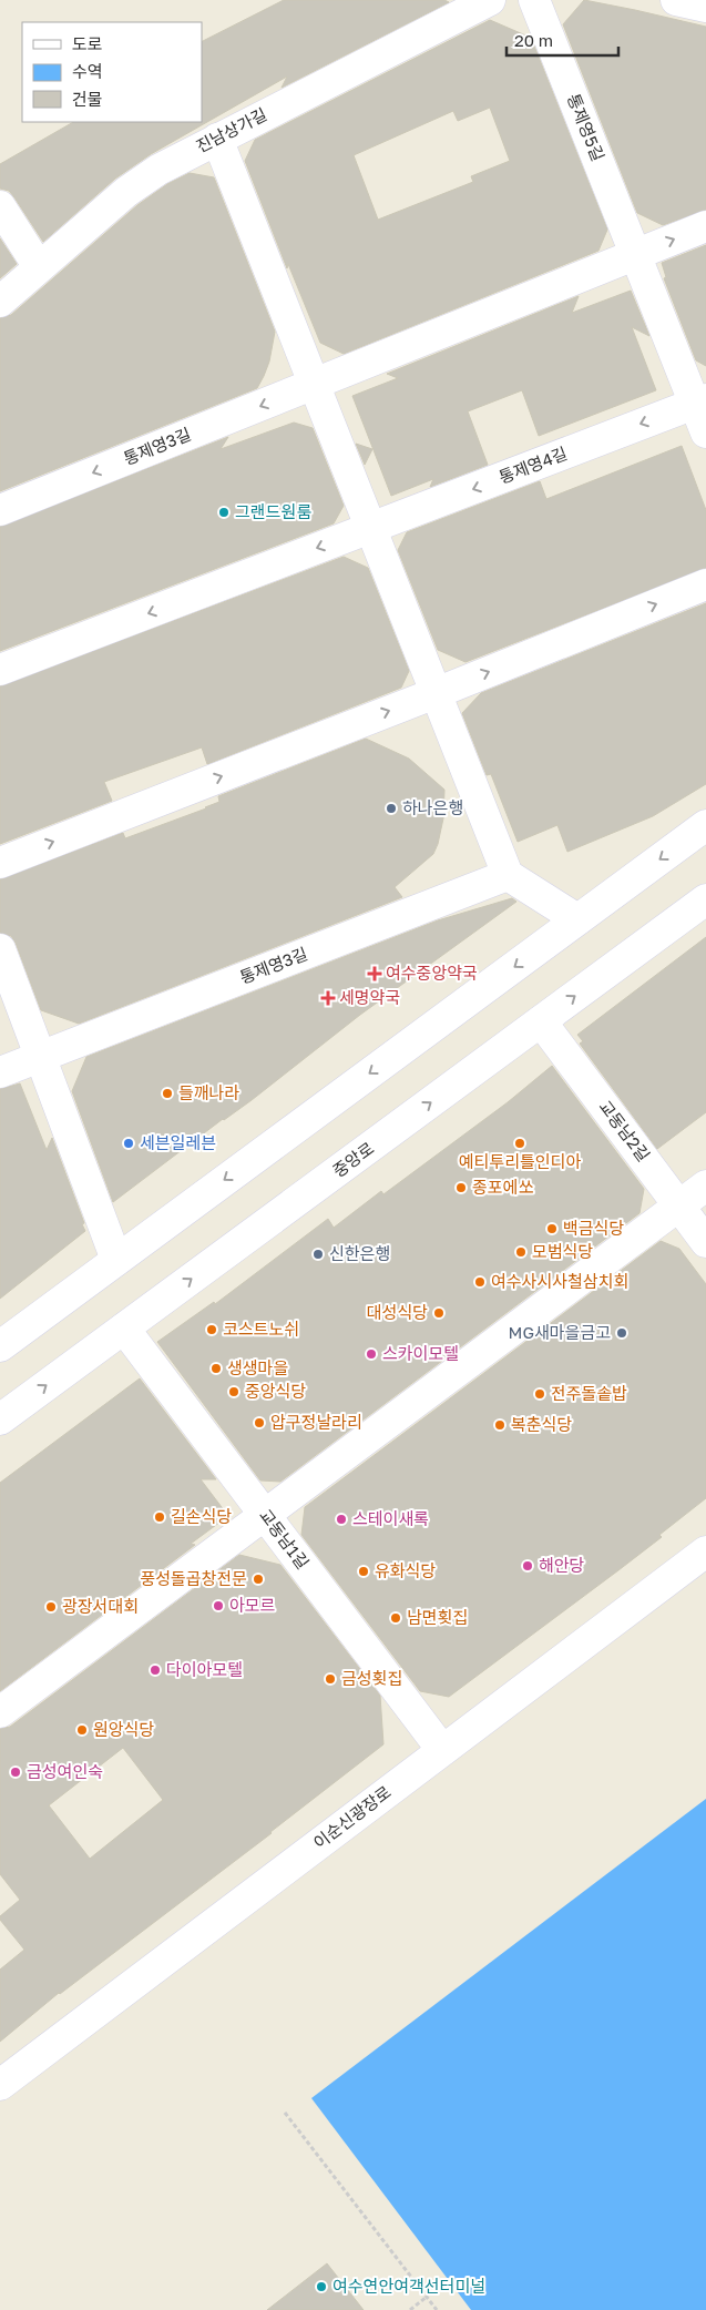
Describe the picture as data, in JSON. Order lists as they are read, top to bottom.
{
  "streets": {
    "street": [
      "통제영5길",
      "진남상가길",
      "통제영3길",
      "통제영4길",
      "교동남2길",
      "중앙로",
      "교동남1길",
      "이순신광장로"
    ]
  },
  "crossings": [
    ["통제영5길", "통제영4길"],
    ["교동남2길", "중앙로"],
    ["중앙로", "교동남1길"],
    ["교동남1길", "이순신광장로"]
  ],
  "places": {
    "other": [
      "그랜드원룸",
      "하나은행",
      "들깨나라",
      "세븐일레븐",
      "예티투리틀인디아",
      "종포에쏘",
      "백금식당",
      "모범식당",
      "신한은행",
      "여수사시사철삼치회",
      "대성식당",
      "코스트노쉬",
      "MG새마을금고",
      "스카이모텔",
      "생생마을",
      "중앙식당",
      "전주돌솥밥",
      "압구정날라리",
      "복춘식당",
      "길손식당",
      "스테이새록",
      "해안당",
      "유화식당",
      "풍성돌곱창전문",
      "아모르",
      "광장서대회",
      "남면횟집",
      "다이아모텔",
      "금성횟집",
      "원앙식당",
      "금성여인숙",
      "여수연안여객선터미널"
    ],
    "health": ["여수중앙약국", "세명약국"]
  },
  "legend": ["도로", "수역", "건물"],
  "scale_bar": "20 m"
}
